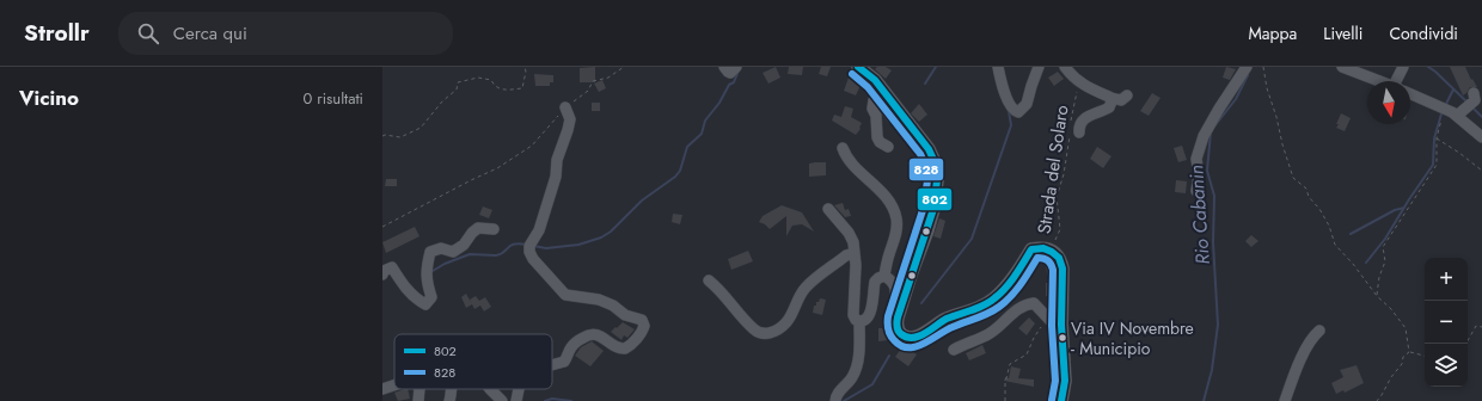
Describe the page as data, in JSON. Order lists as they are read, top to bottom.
{
  "streets": {
    "path": ["Strada del Solaro"]
  },
  "water": ["Rio Cabanin"],
  "places": ["Via IV Novembre - Municipio"],
  "lines": ["transit line 802", "transit line 828"],
  "legend": ["802", "828"],
  "north": "bottom",
  "page": {
    "header": "Strollr",
    "search": "Cerca qui",
    "nav": ["Mappa", "Livelli", "Condividi"],
    "heading": ["Vicino", "0 risultati"],
    "map_buttons": ["+", "−"]
  }
}
